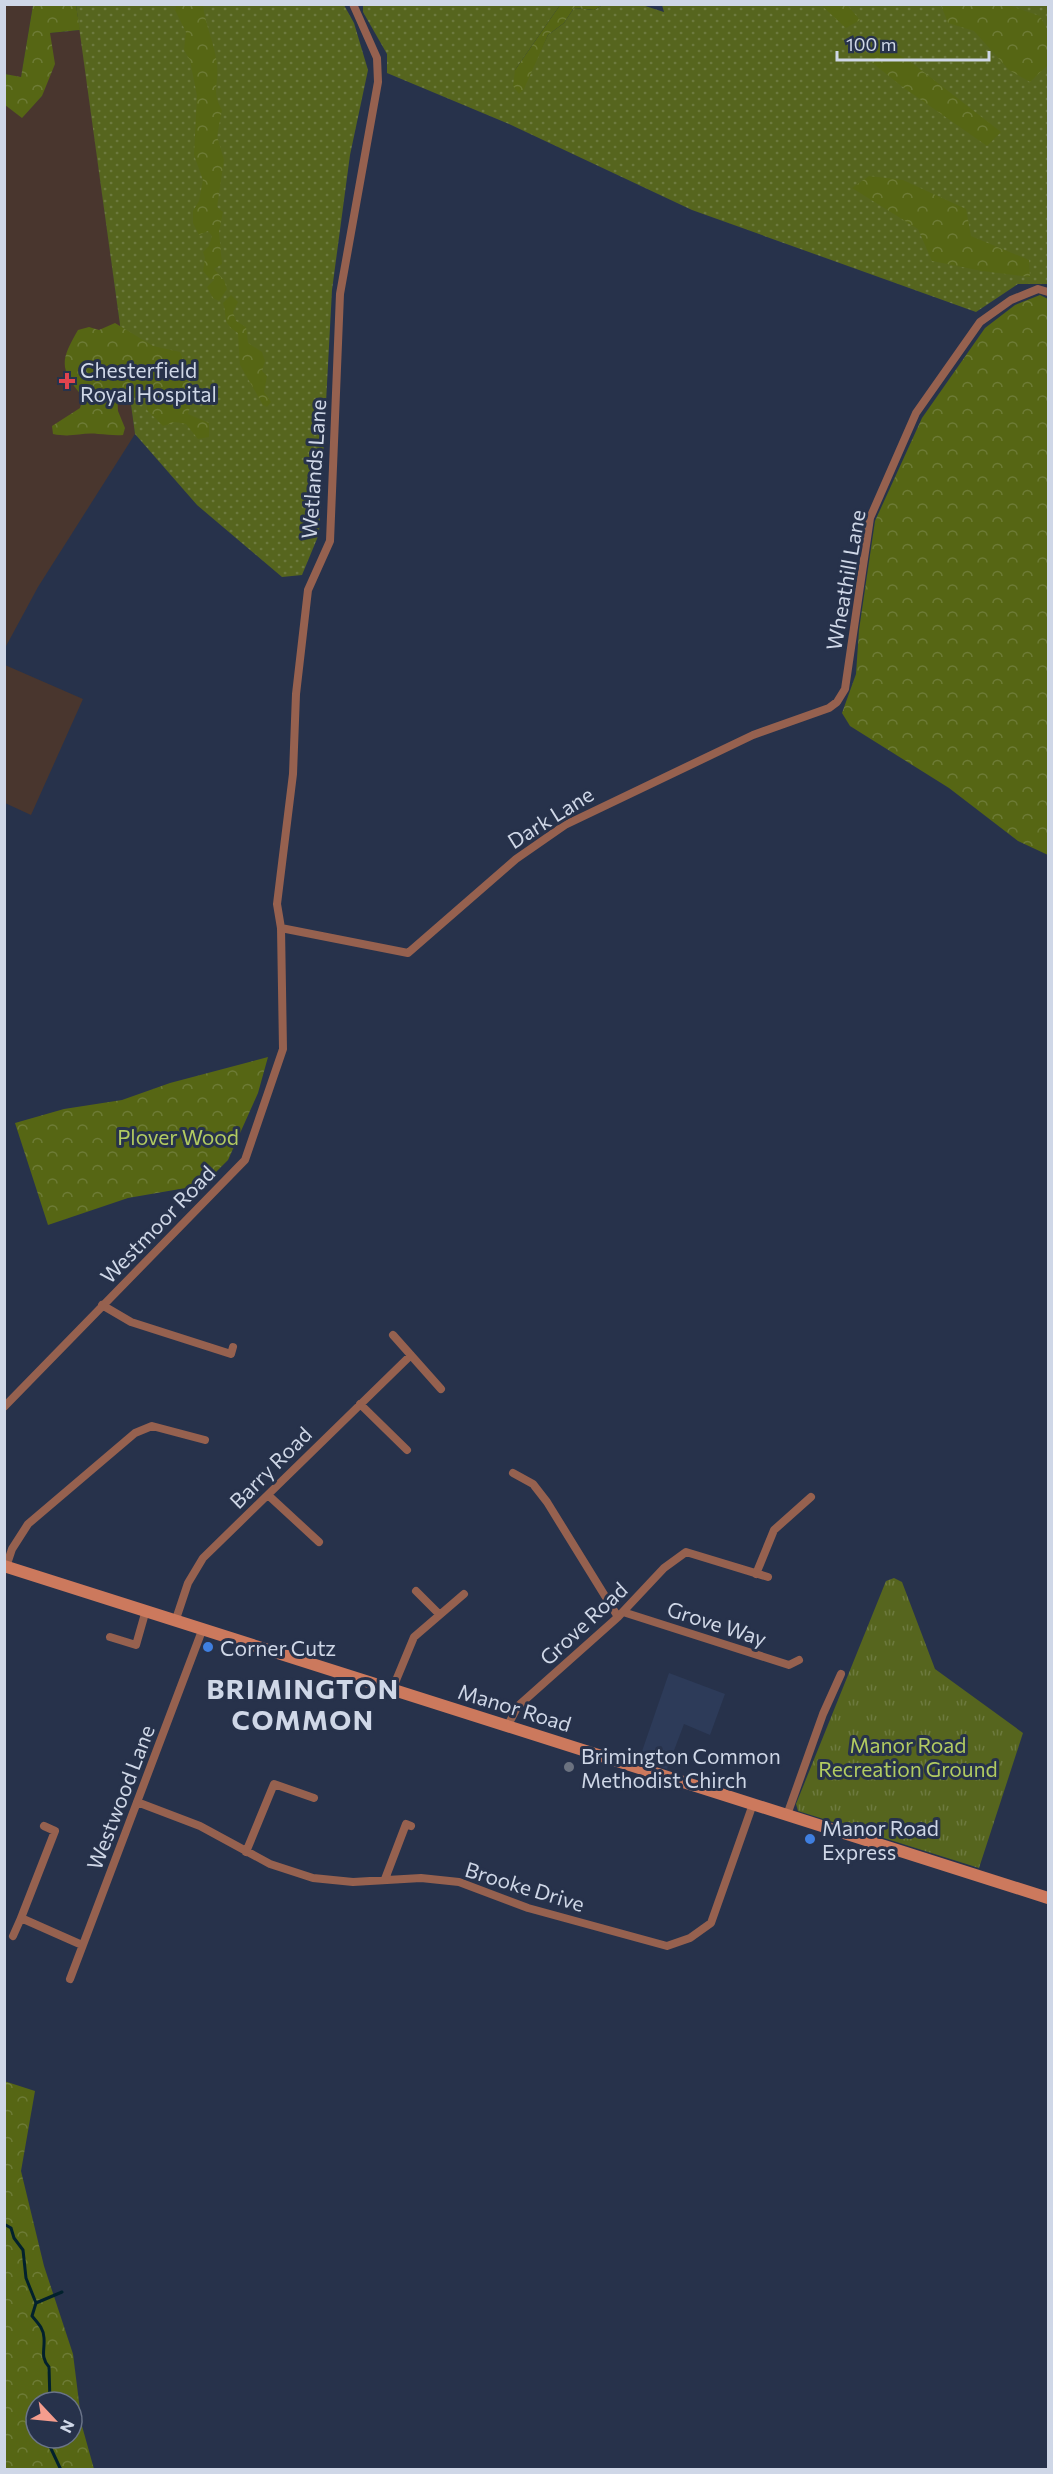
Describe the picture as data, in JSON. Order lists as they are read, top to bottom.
{
  "streets": {
    "street": [
      "Wetlands Lane",
      "Wheathill Lane",
      "Dark Lane",
      "Westmoor Road",
      "Barry Road",
      "Grove Road",
      "Grove Way",
      "Manor Road",
      "Westwood Lane",
      "Brooke Drive"
    ]
  },
  "crossings": [
    ["Wetlands Lane", "Dark Lane"],
    ["Wetlands Lane", "Westmoor Road"],
    ["Wheathill Lane", "Dark Lane"],
    ["Dark Lane", "Westmoor Road"],
    ["Barry Road", "Manor Road"],
    ["Grove Road", "Grove Way"],
    ["Grove Road", "Manor Road"],
    ["Manor Road", "Westwood Lane"],
    ["Manor Road", "Brooke Drive"],
    ["Westwood Lane", "Brooke Drive"]
  ],
  "districts": ["BRIMINGTON COMMON"],
  "parks": ["Plover Wood", "Manor Road Recreation Ground"],
  "places": {
    "health": ["Chesterfield Royal Hospital"],
    "other": ["Corner Cutz", "Brimington Common Methodist Chirch", "Manor Road Express"]
  },
  "scale_bar": "100 m",
  "north": "bottom right"
}
